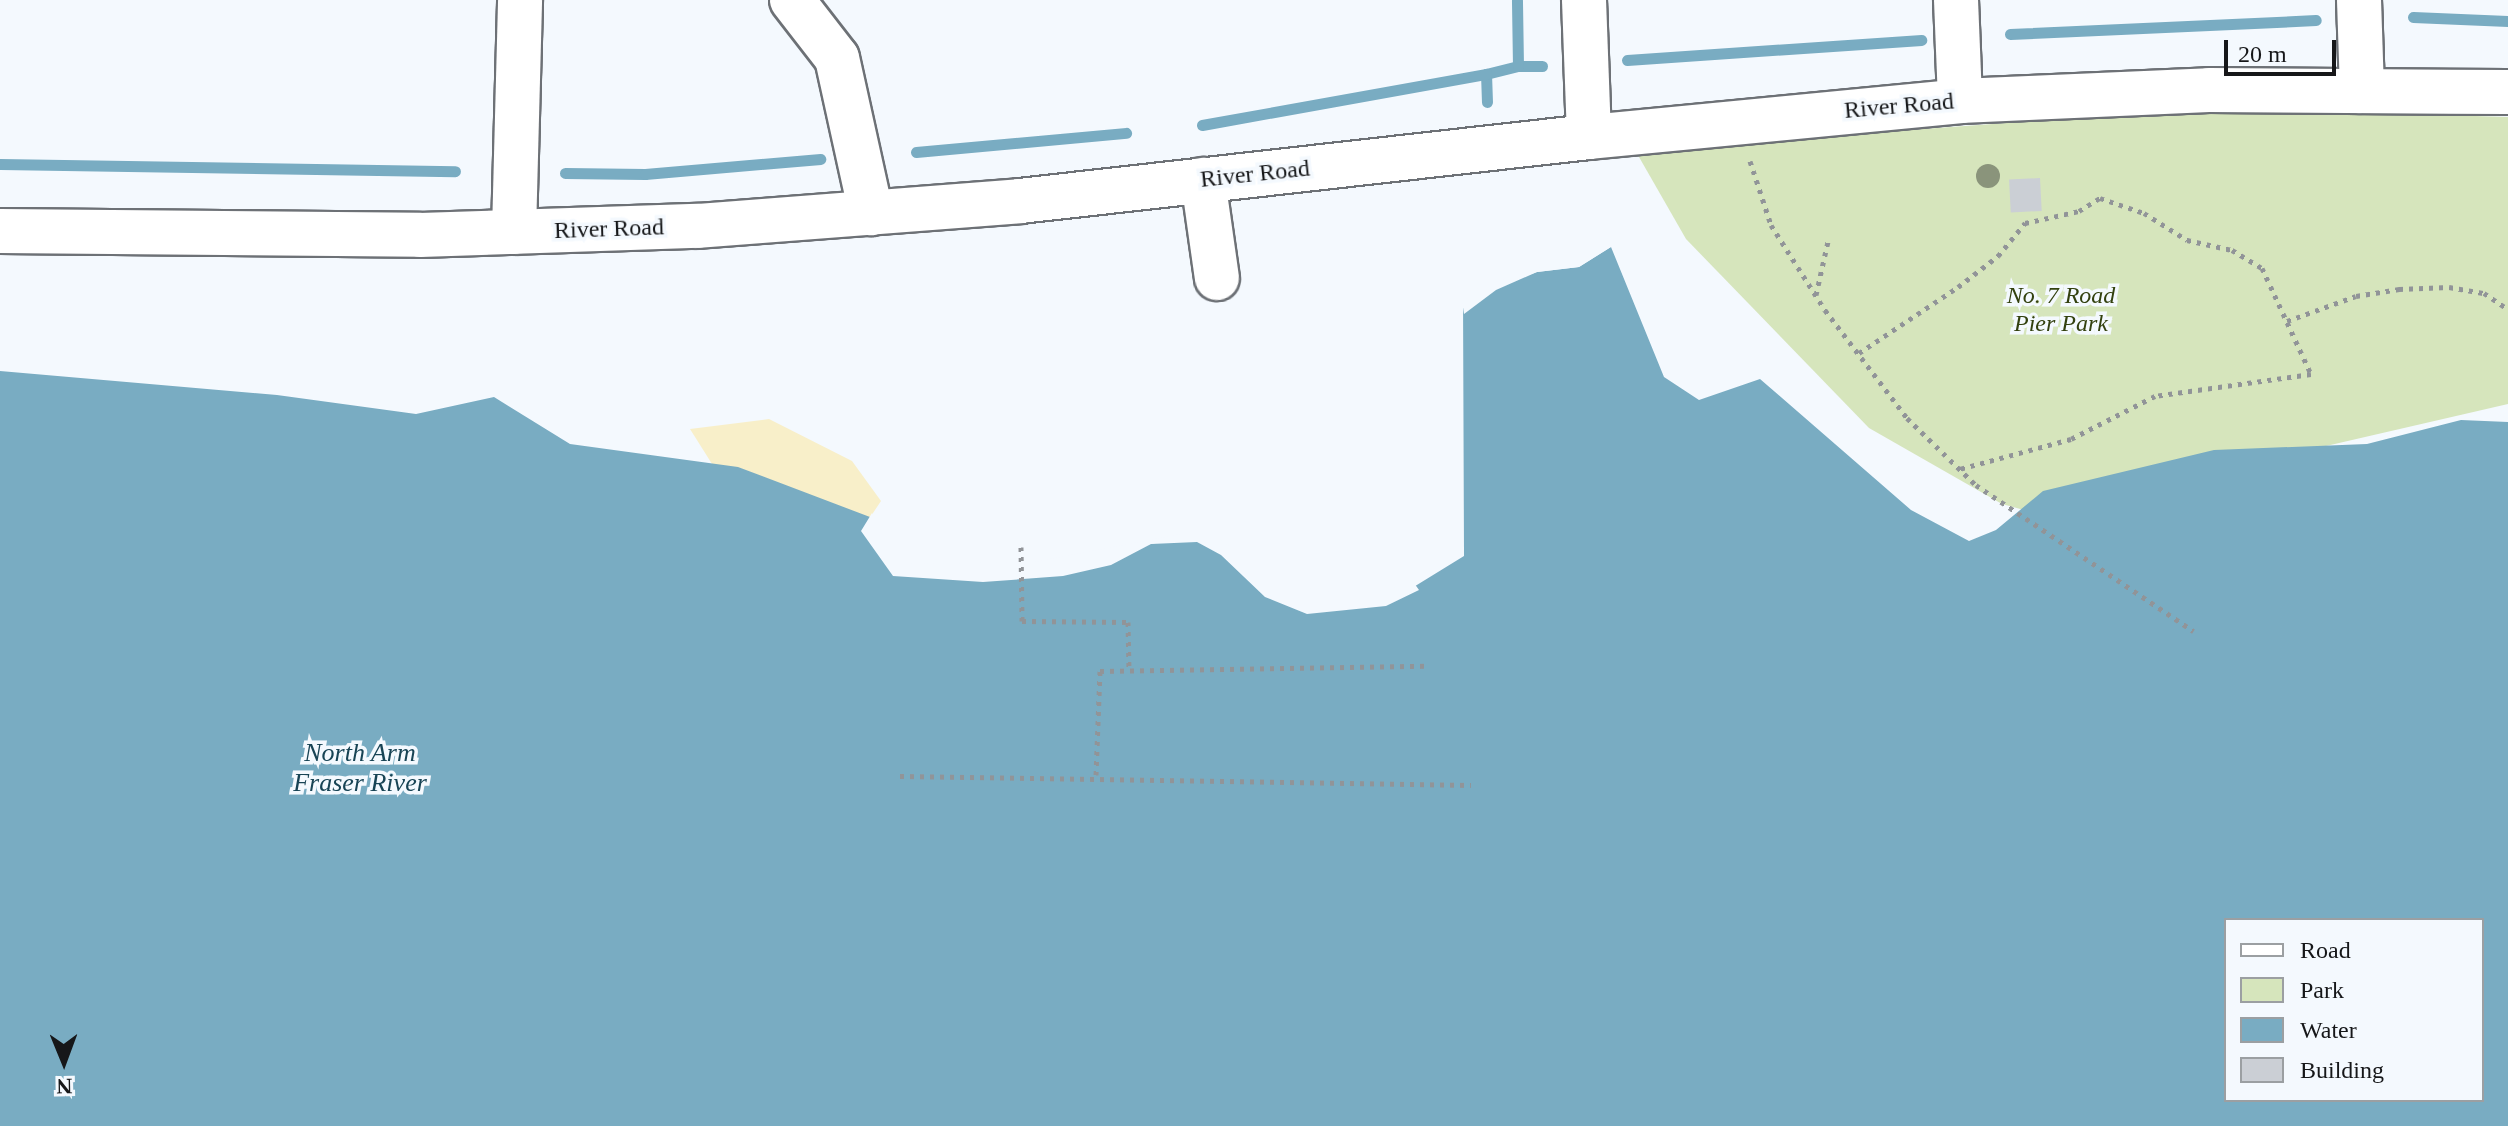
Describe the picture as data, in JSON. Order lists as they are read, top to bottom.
{
  "streets": {
    "street": ["River Road"]
  },
  "water": ["North Arm Fraser River"],
  "parks": ["No. 7 Road Pier Park"],
  "legend": [
    "Road",
    "Park",
    "Water",
    "Building"
  ],
  "scale_bar": "20 m",
  "north": "bottom"
}
